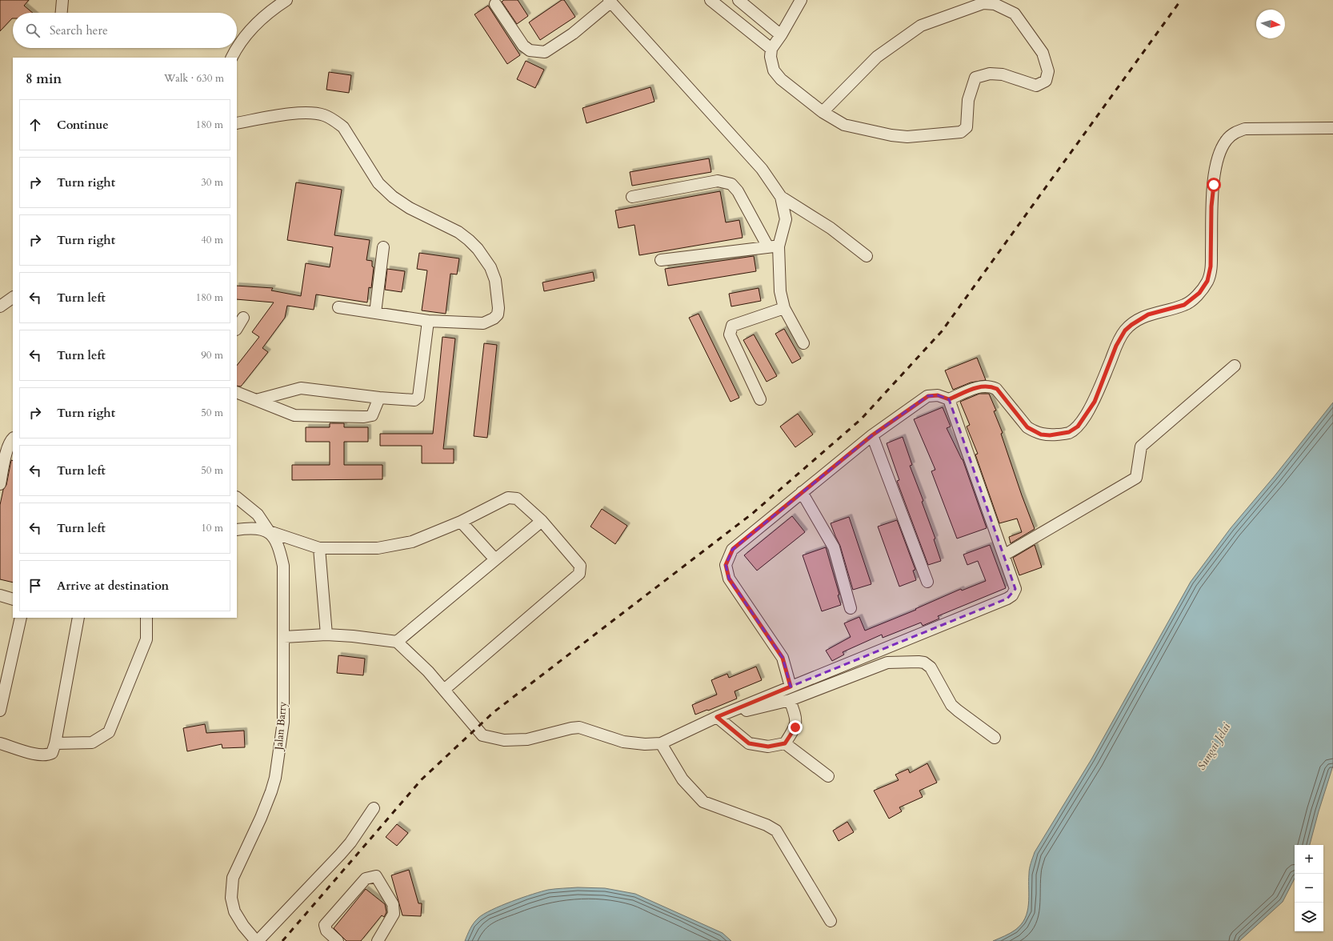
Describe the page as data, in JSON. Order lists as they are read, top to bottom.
{
  "streets": {
    "street": ["Jalan Barry"]
  },
  "water": ["Sungai Jelai"],
  "north": "right",
  "page": {
    "search": "Search here",
    "heading": ["8 min", "Walk · 630 m"],
    "list": [
      ["Continue", "180 m"],
      ["Turn right", "30 m"],
      ["Turn right", "40 m"],
      ["Turn left", "180 m"],
      ["Turn left", "90 m"],
      ["Turn right", "50 m"],
      ["Turn left", "50 m"],
      ["Turn left", "10 m"],
      "Arrive at destination"
    ],
    "map_buttons": ["+", "−"]
  }
}
